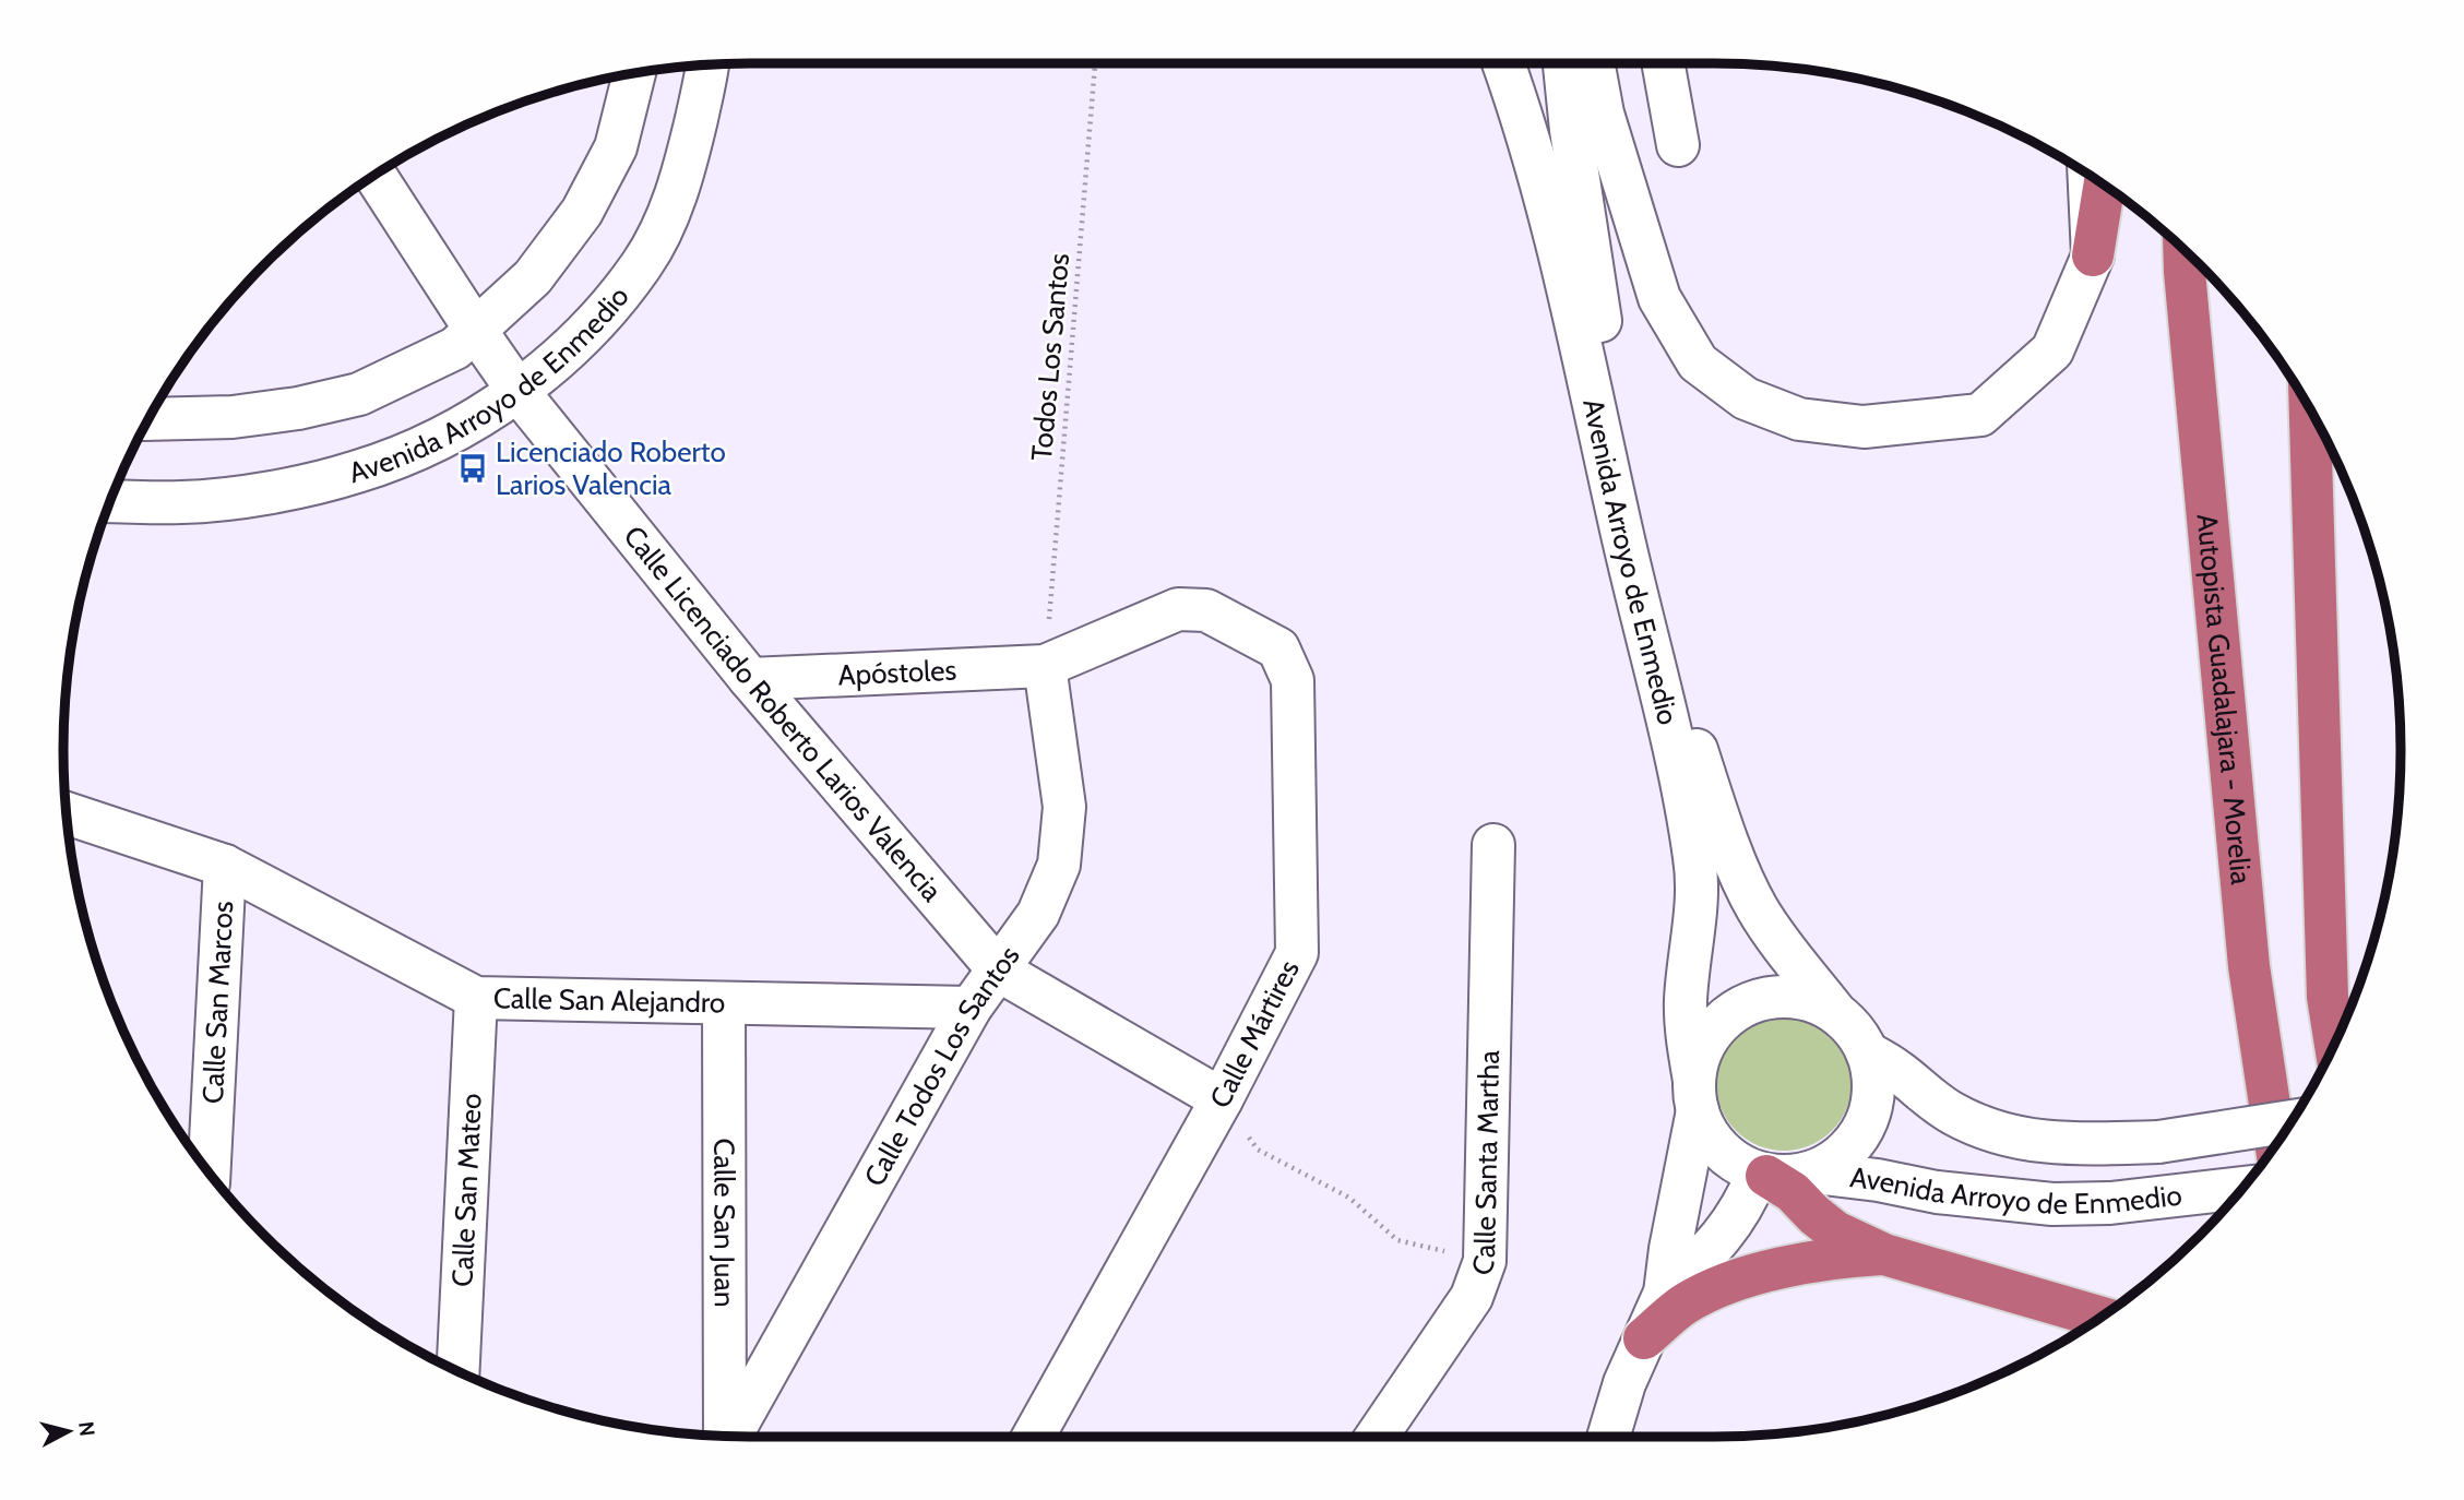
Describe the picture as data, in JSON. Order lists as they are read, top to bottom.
{
  "streets": {
    "highway": ["Autopista Guadalajara - Morelia"],
    "street": [
      "Avenida Arroyo de Enmedio",
      "Apóstoles",
      "Calle Licenciado Roberto Larios Valencia",
      "Calle San Marcos",
      "Calle San Alejandro",
      "Calle Mártires",
      "Calle Todos Los Santos",
      "Calle Santa Martha",
      "Calle San Mateo",
      "Calle San Juan"
    ],
    "path": ["Todos Los Santos"]
  },
  "crossings": [
    ["Todos Los Santos", "Apóstoles"],
    ["Todos Los Santos", "Calle Mártires"],
    ["Todos Los Santos", "Calle Todos Los Santos"],
    ["Avenida Arroyo de Enmedio", "Calle Licenciado Roberto Larios Valencia"],
    ["Apóstoles", "Calle Licenciado Roberto Larios Valencia"],
    ["Apóstoles", "Calle Mártires"],
    ["Apóstoles", "Calle Todos Los Santos"],
    ["Calle Licenciado Roberto Larios Valencia", "Calle Mártires"],
    ["Calle Licenciado Roberto Larios Valencia", "Calle Todos Los Santos"],
    ["Calle San Marcos", "Calle San Alejandro"],
    ["Calle San Alejandro", "Calle Todos Los Santos"],
    ["Calle San Alejandro", "Calle San Mateo"],
    ["Calle San Alejandro", "Calle San Juan"],
    ["Calle Mártires", "Calle Todos Los Santos"]
  ],
  "places": {
    "bus stop": ["Licenciado Roberto Larios Valencia"]
  },
  "north": "right"
}
